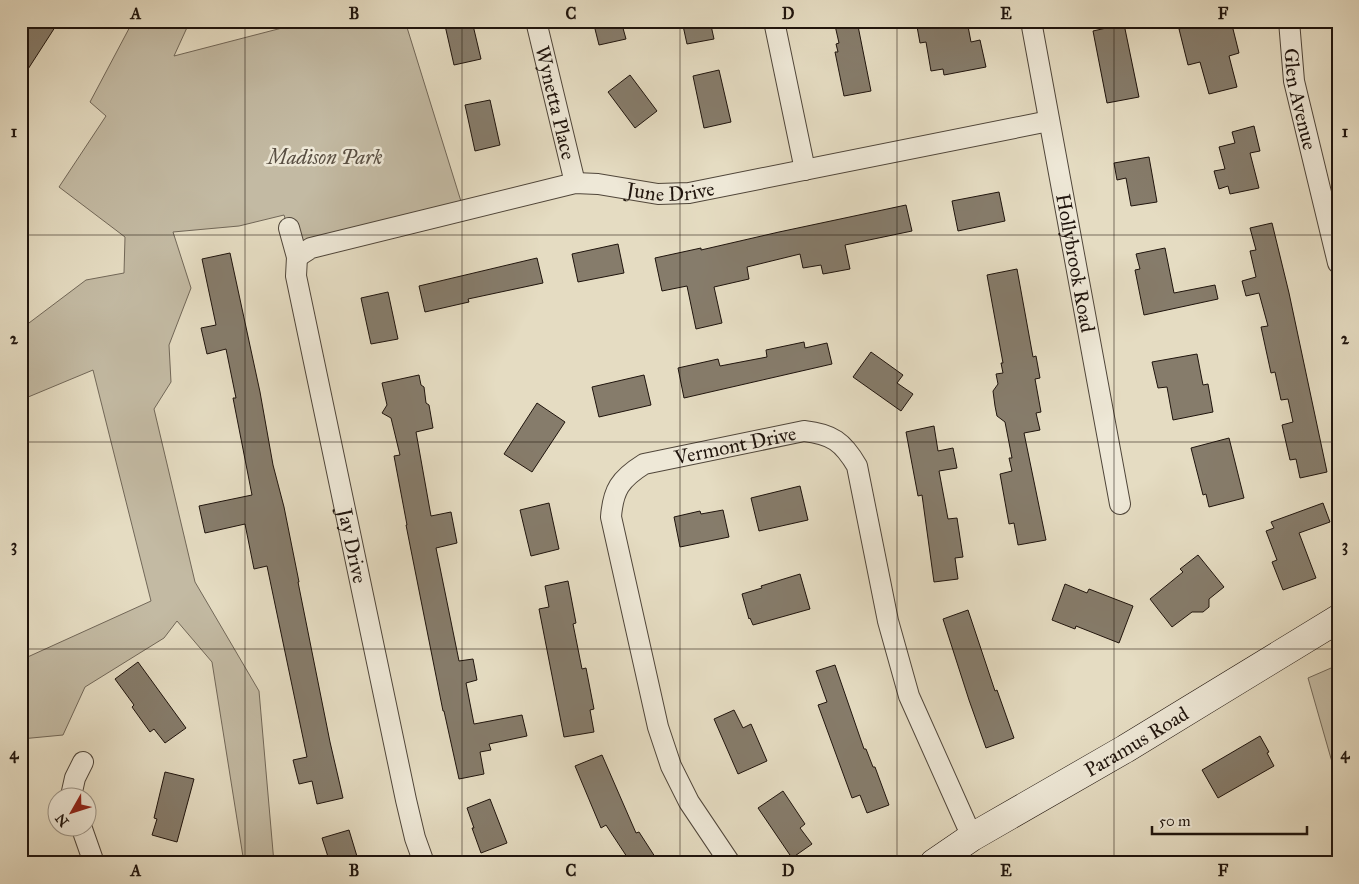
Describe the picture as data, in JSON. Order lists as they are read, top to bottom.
{
  "streets": {
    "main road": ["Paramus Road"],
    "street": [
      "Glen Avenue",
      "Wynetta Place",
      "June Drive",
      "Hollybrook Road",
      "Vermont Drive",
      "Jay Drive"
    ]
  },
  "crossings": [
    ["Wynetta Place", "June Drive"],
    ["June Drive", "Hollybrook Road"],
    ["June Drive", "Jay Drive"],
    ["Vermont Drive", "Paramus Road"]
  ],
  "parks": ["Madison Park"],
  "scale_bar": "50 m",
  "north": "bottom left",
  "grid": {
    "columns": [
      "A",
      "B",
      "C",
      "D",
      "E",
      "F"
    ],
    "rows": [
      "1",
      "2",
      "3",
      "4"
    ]
  }
}
